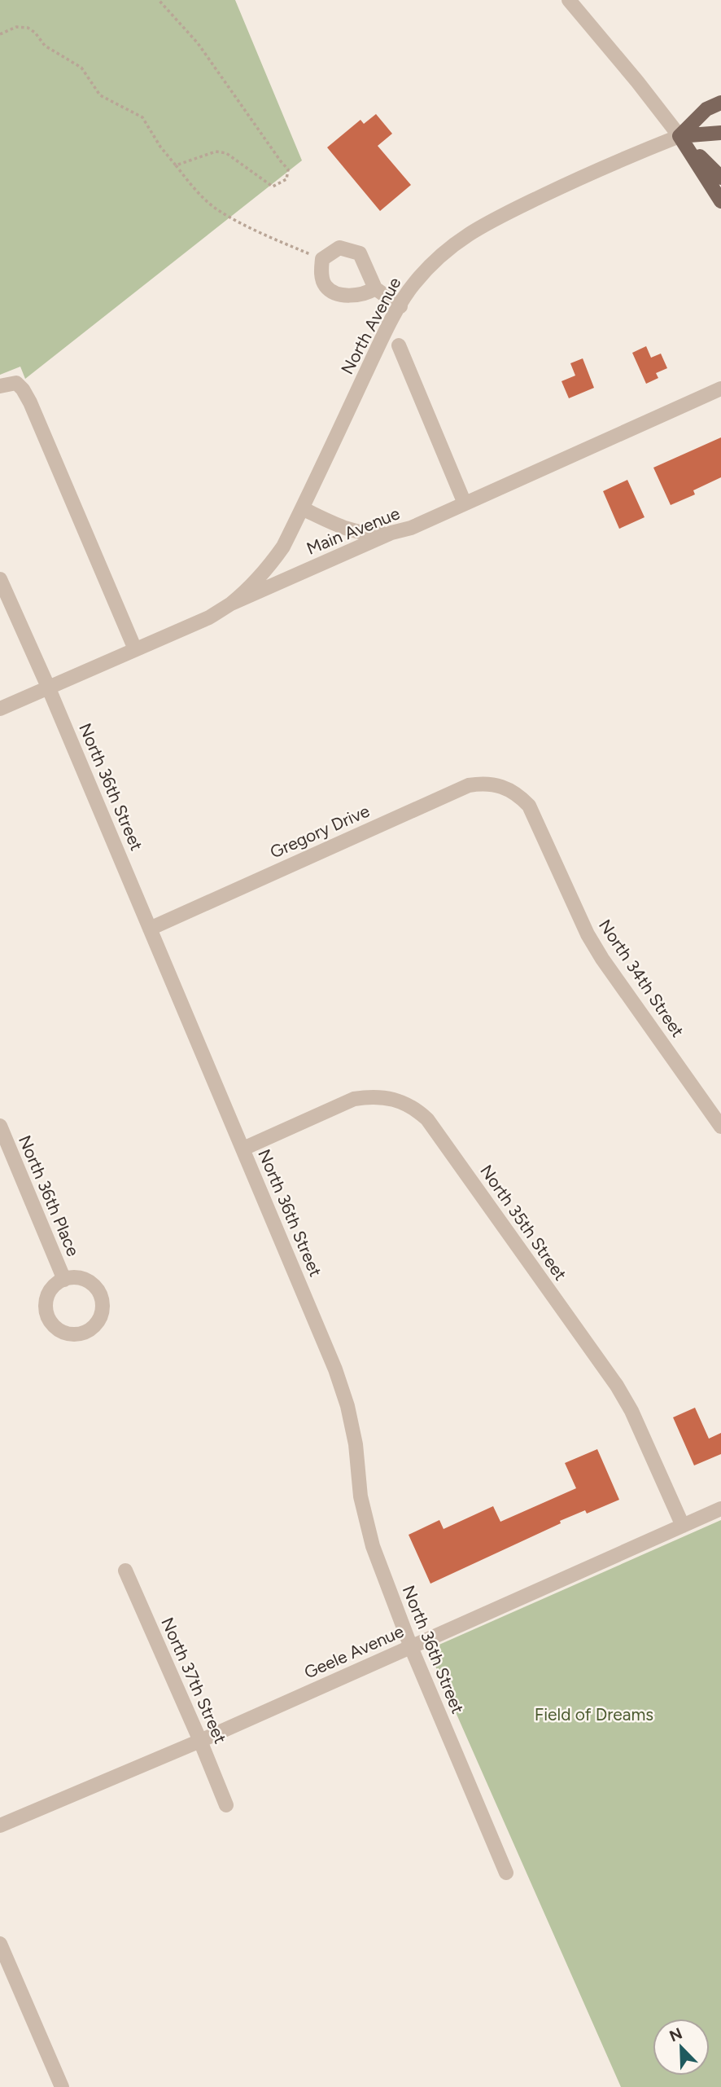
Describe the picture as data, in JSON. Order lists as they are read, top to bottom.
{
  "streets": {
    "main road": ["North Avenue"],
    "street": [
      "Main Avenue",
      "North 36th Street",
      "Gregory Drive",
      "North 34th Street",
      "North 36th Place",
      "North 35th Street",
      "Geele Avenue",
      "North 37th Street"
    ]
  },
  "crossings": [
    ["North Avenue", "Main Avenue"],
    ["Main Avenue", "North 36th Street"],
    ["North 36th Street", "Gregory Drive"],
    ["North 36th Street", "North 35th Street"],
    ["North 36th Street", "Geele Avenue"],
    ["Gregory Drive", "North 34th Street"],
    ["North 35th Street", "Geele Avenue"],
    ["Geele Avenue", "North 37th Street"]
  ],
  "parks": ["Field of Dreams"],
  "north": "top left"
}
